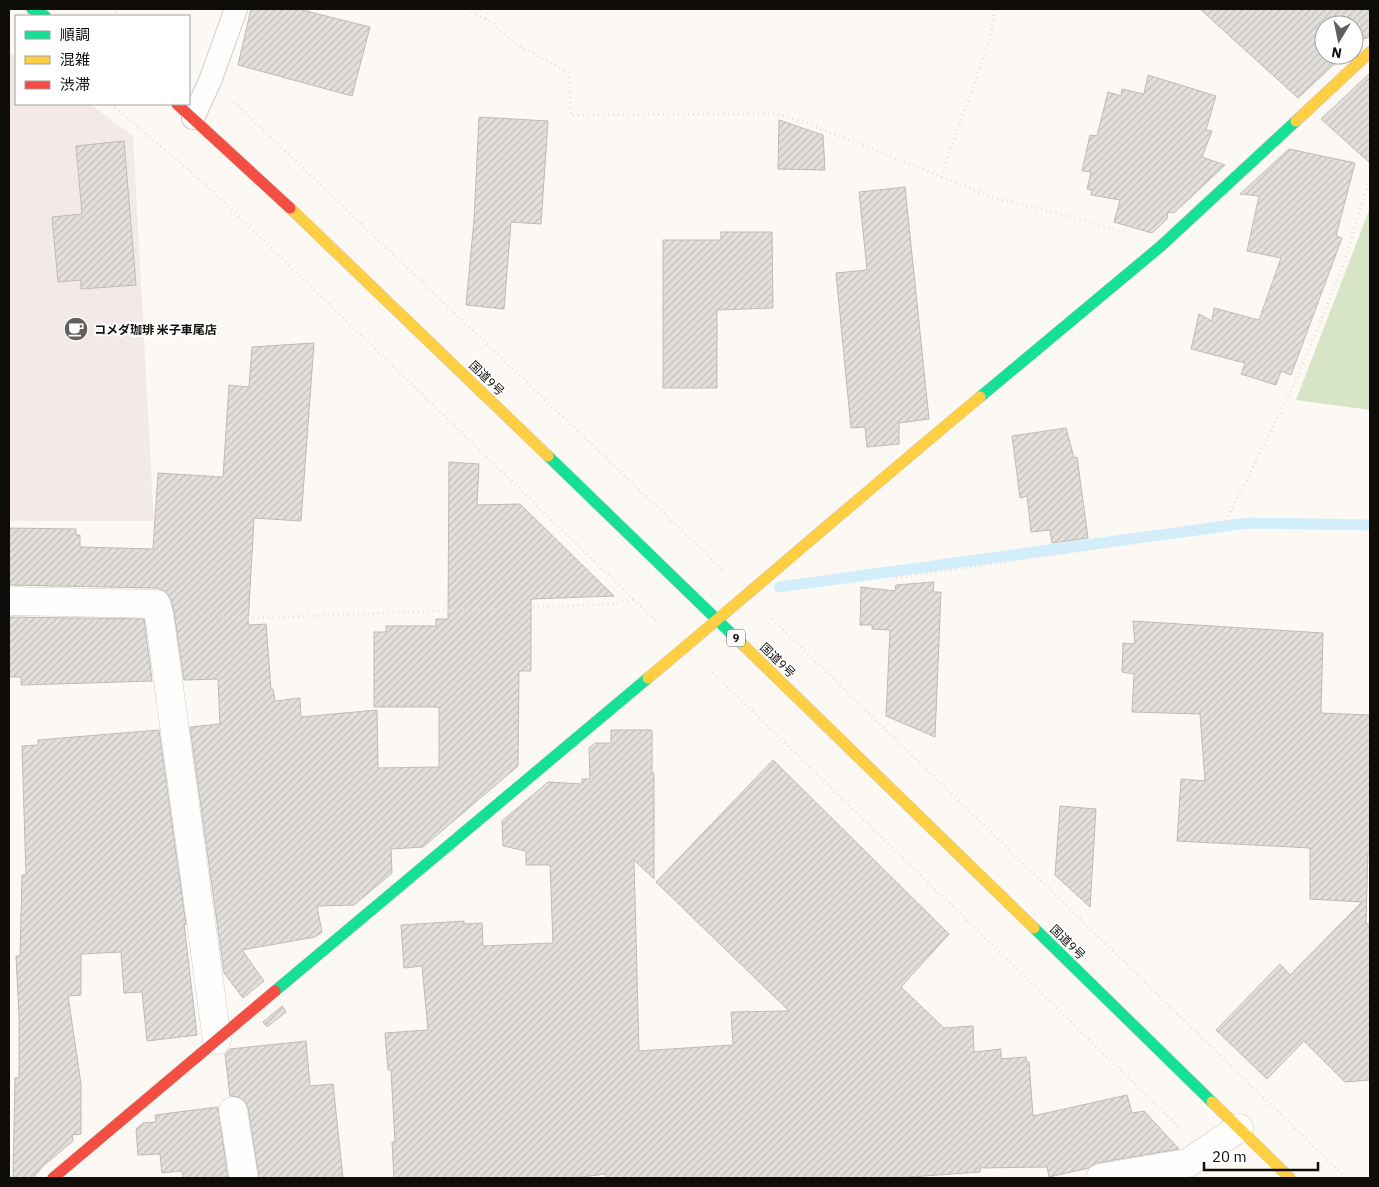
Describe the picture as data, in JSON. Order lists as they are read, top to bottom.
{
  "streets": {
    "main road": ["国道9号", "9"]
  },
  "places": {
    "cafe": ["コメダ珈琲 米子車尾店"]
  },
  "legend": ["順調", "混雑", "渋滞"],
  "scale_bar": "20 m",
  "north": "bottom"
}
